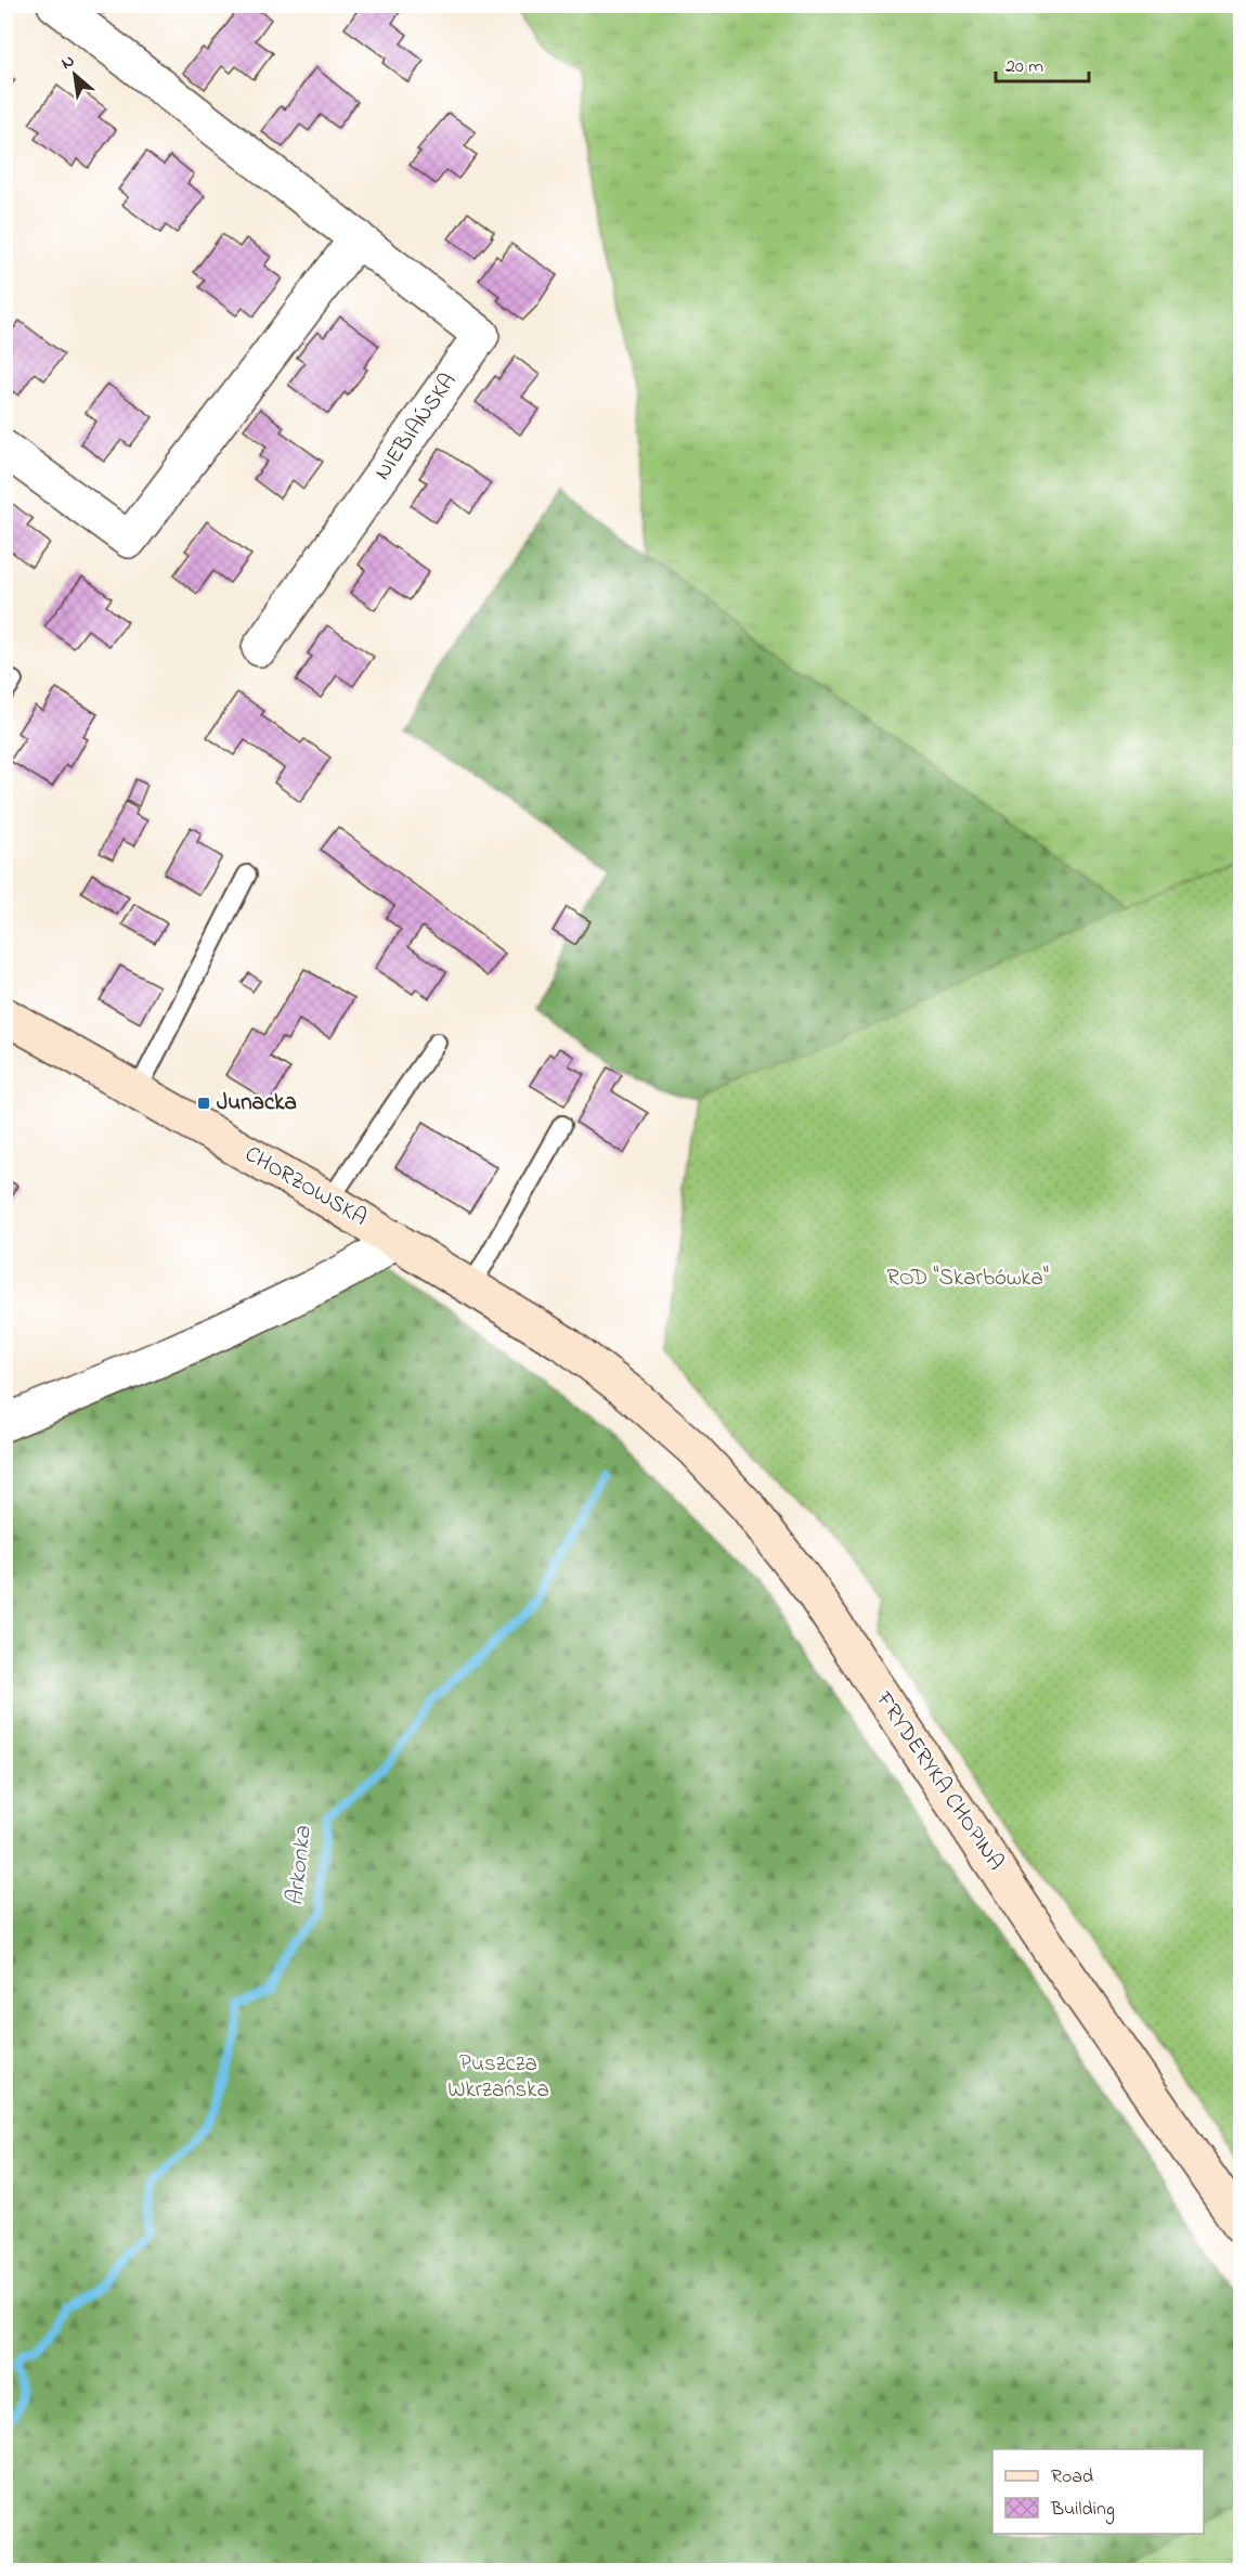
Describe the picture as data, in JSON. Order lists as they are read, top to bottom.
{
  "streets": {
    "street": ["NIEBIAŃSKA", "CHORZOWSKA", "FRYDERYKA CHOPINA"]
  },
  "crossings": [
    ["CHORZOWSKA", "FRYDERYKA CHOPINA"]
  ],
  "water": ["Arkonka"],
  "parks": ["ROD \"Skarbówka\"", "Puszcza Wkrzańska"],
  "places": {
    "transit": ["Junacka"]
  },
  "legend": ["Road", "Building"],
  "scale_bar": "20 m",
  "north": "top left"
}
